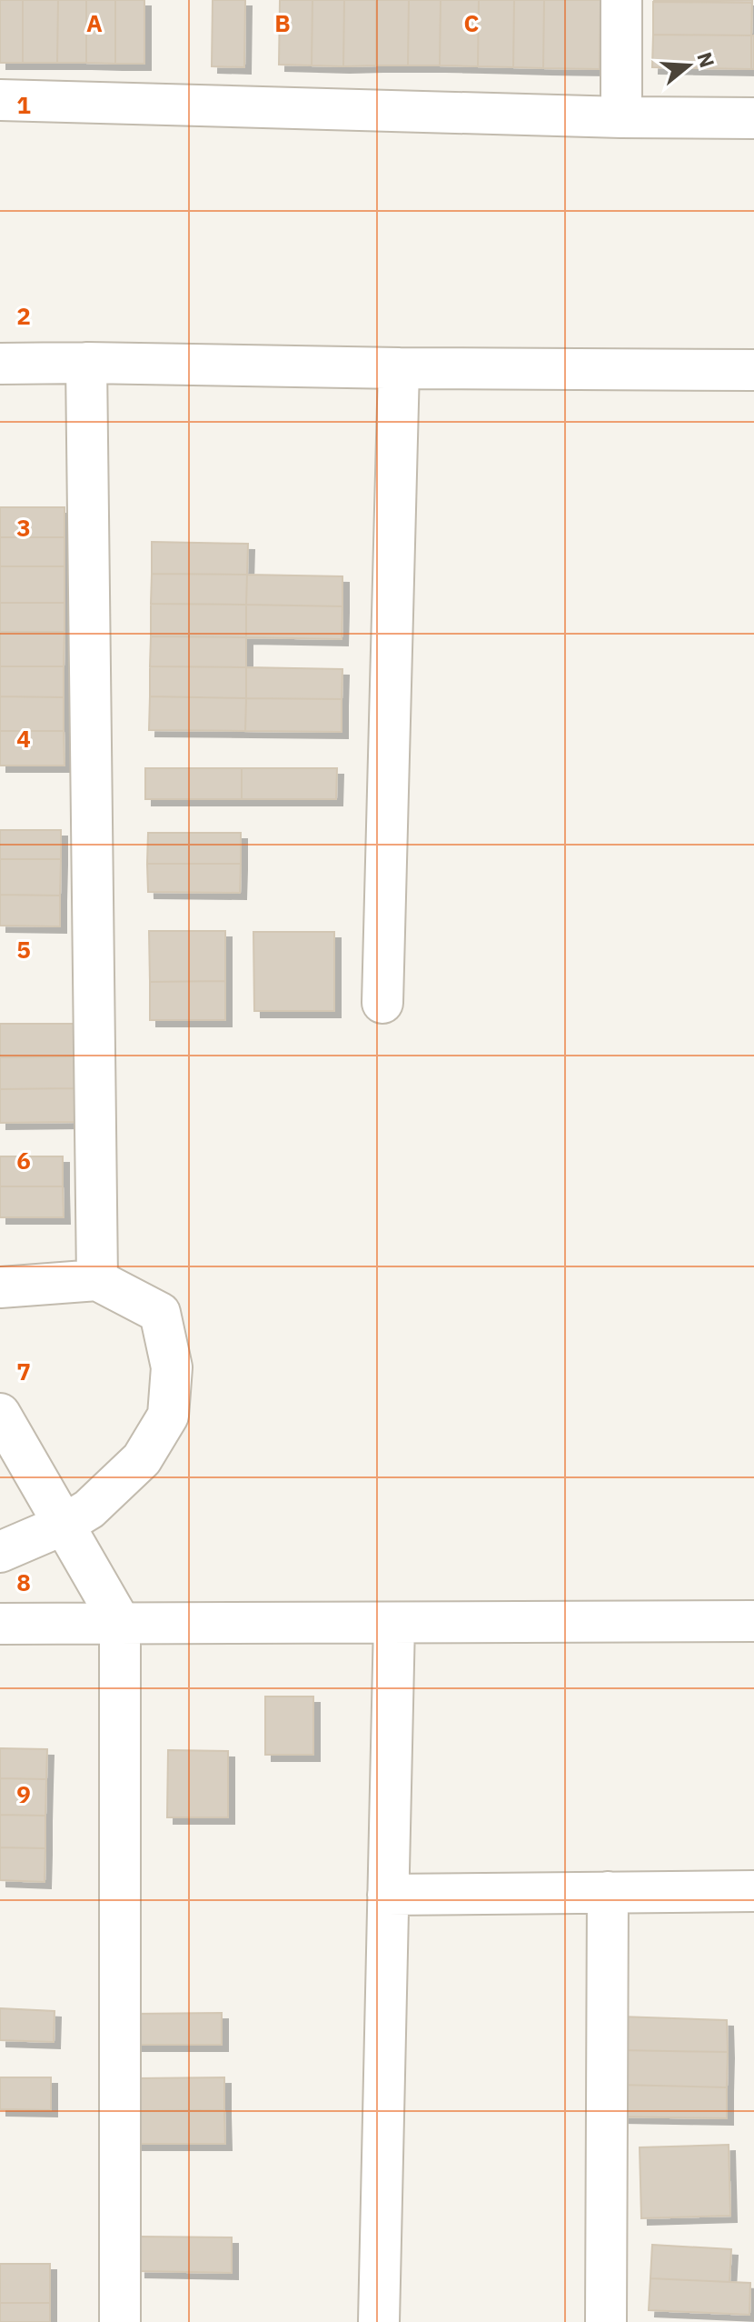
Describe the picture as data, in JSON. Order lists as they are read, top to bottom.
{
  "north": "right",
  "grid": {
    "columns": ["A", "B", "C"],
    "rows": [
      "1",
      "2",
      "3",
      "4",
      "5",
      "6",
      "7",
      "8",
      "9"
    ]
  }
}
